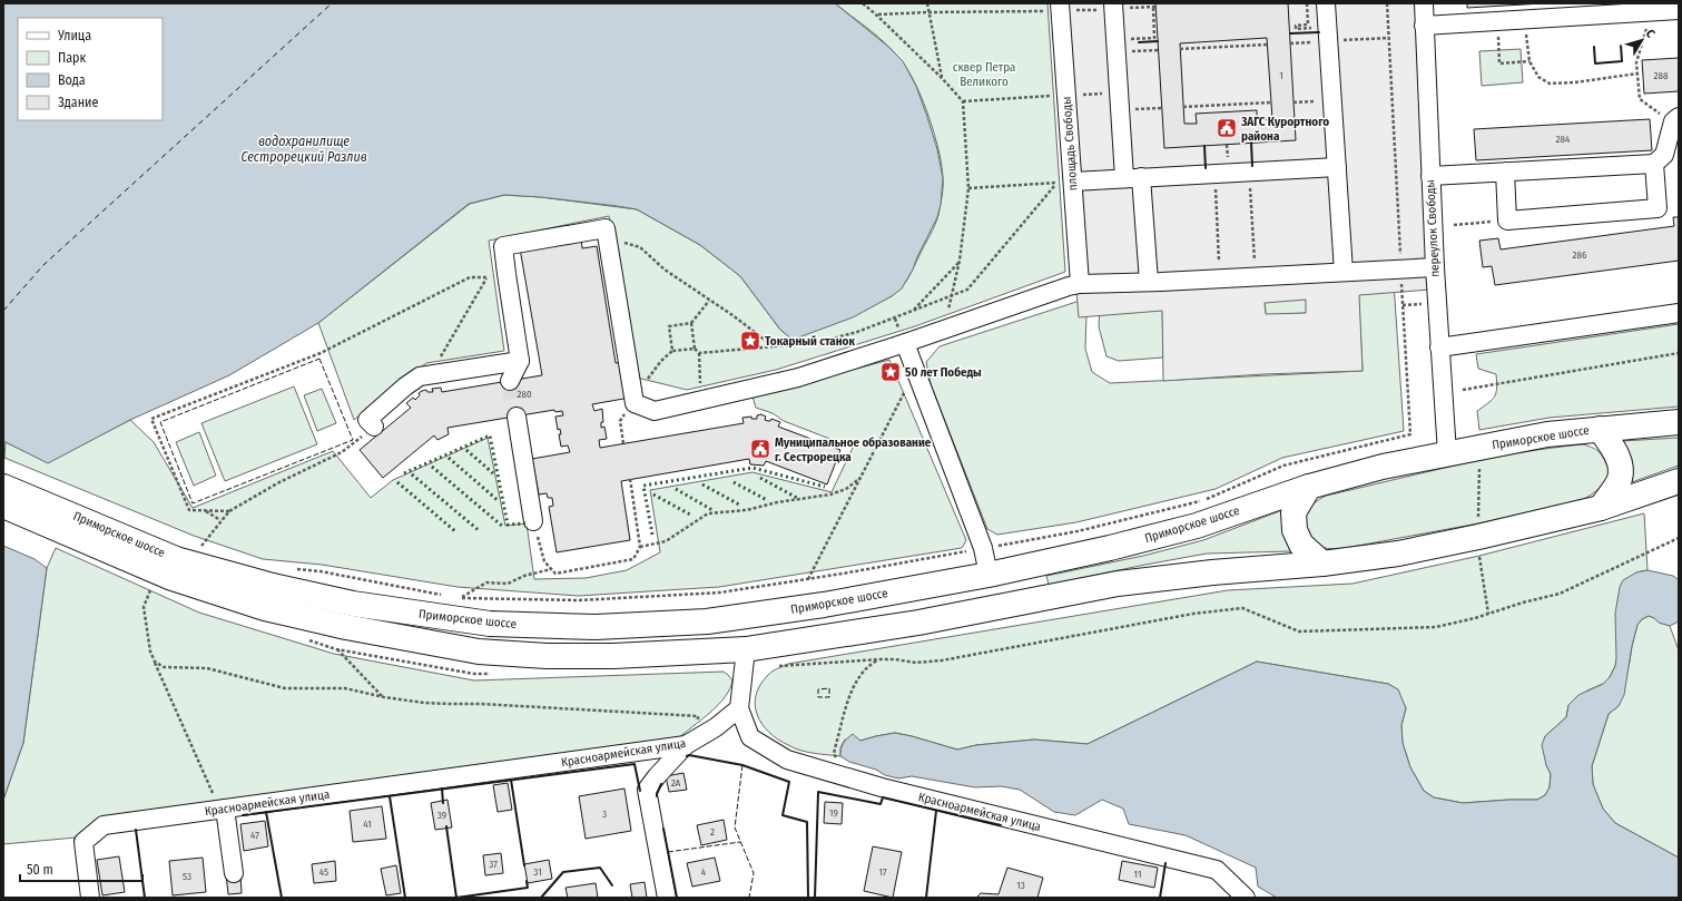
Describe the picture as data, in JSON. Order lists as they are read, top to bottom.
{
  "streets": {
    "highway": ["Приморское шоссе"],
    "street": ["площадь Свободы", "переулок Свободы", "Красноармейская улица"]
  },
  "crossings": [
    ["переулок Свободы", "Приморское шоссе"]
  ],
  "water": ["водохранилище Сестрорецкий Разлив"],
  "parks": ["сквер Петра Великого"],
  "places": {
    "public building": ["ЗАГС Курортного района", "Муниципальное образование г. Сестрорецка"],
    "place": ["Токарный станок", "50 лет Победы"]
  },
  "house_numbers": [
    "1",
    "288",
    "284",
    "286",
    "280",
    "2А",
    "19",
    "3",
    "39",
    "41",
    "2",
    "47",
    "37",
    "45",
    "31",
    "4",
    "17",
    "11",
    "53",
    "13"
  ],
  "legend": [
    "Улица",
    "Парк",
    "Вода",
    "Здание"
  ],
  "scale_bar": "50 m",
  "north": "top right"
}
